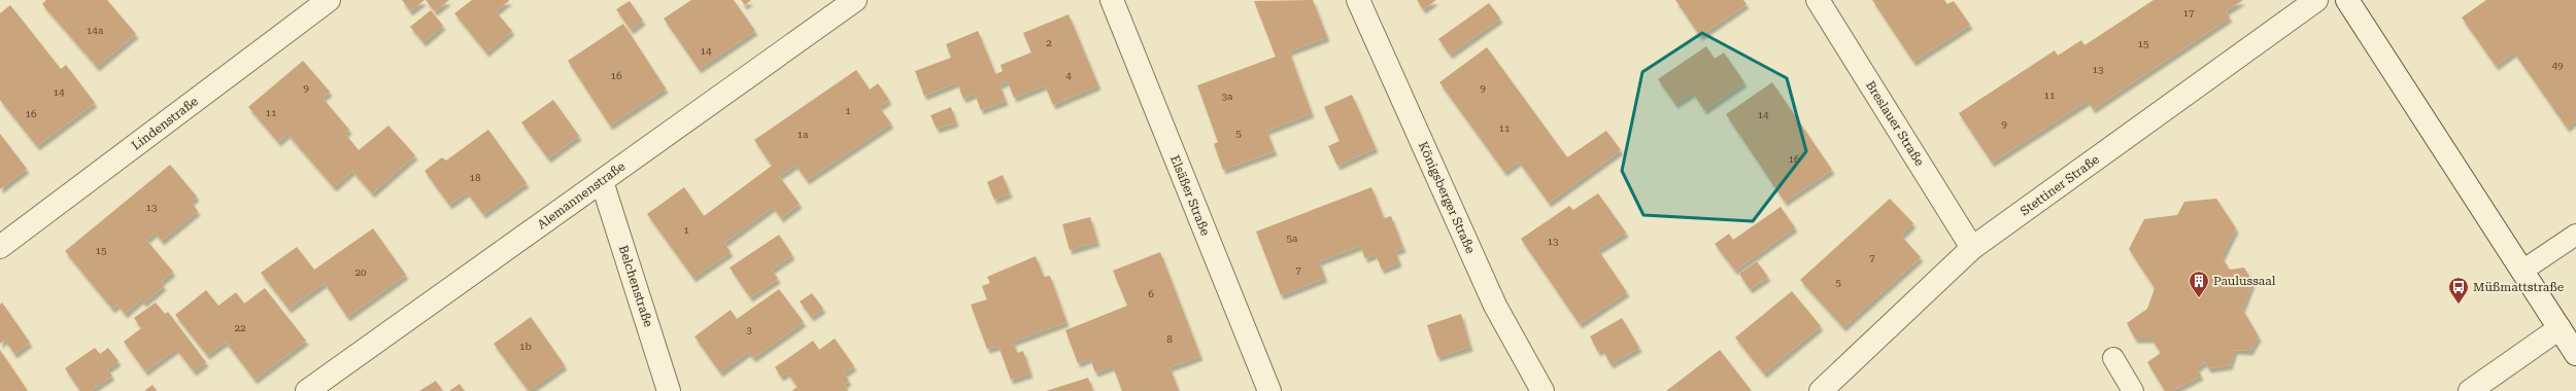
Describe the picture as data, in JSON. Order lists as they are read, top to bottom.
{
  "streets": {
    "street": [
      "Lindenstraße",
      "Breslauer Straße",
      "Stettiner Straße",
      "Alemannenstraße",
      "Elsäßer Straße",
      "Königsberger Straße",
      "Belchenstraße"
    ]
  },
  "crossings": [
    ["Breslauer Straße", "Stettiner Straße"],
    ["Alemannenstraße", "Belchenstraße"]
  ],
  "places": {
    "building": ["Paulussaal"],
    "bus stop": ["Müßmattstraße"]
  },
  "house_numbers": [
    "17",
    "14a",
    "2",
    "15",
    "14",
    "49",
    "13",
    "16",
    "4",
    "9",
    "9",
    "14",
    "11",
    "3a",
    "1",
    "11",
    "16",
    "14",
    "9",
    "11",
    "5",
    "1a",
    "16",
    "18",
    "13",
    "1",
    "5a",
    "13",
    "15",
    "7",
    "7",
    "20",
    "5",
    "6",
    "22",
    "3",
    "8",
    "1b"
  ]
}
